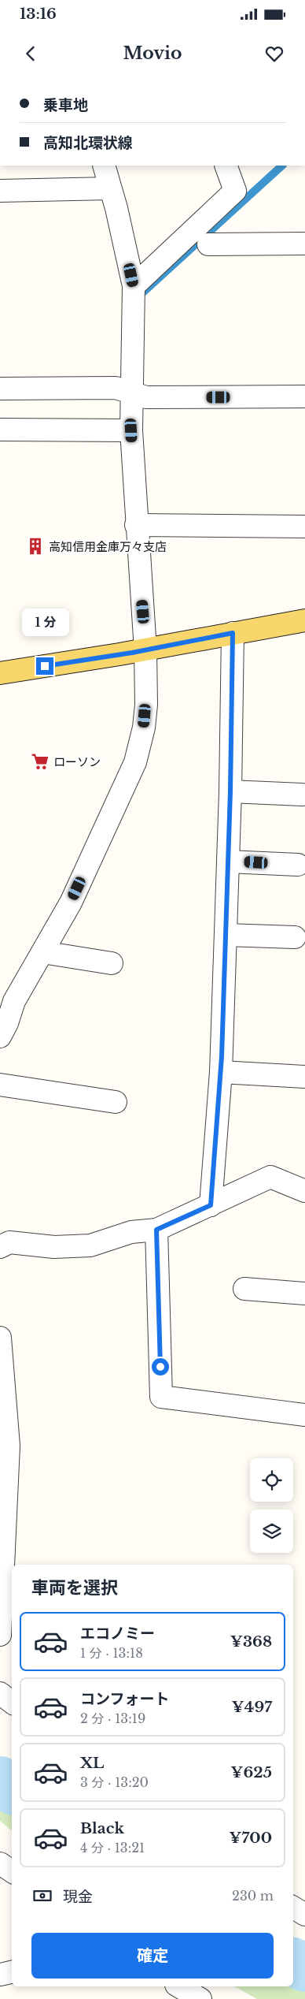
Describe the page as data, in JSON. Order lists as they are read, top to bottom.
{
  "places": {
    "building": ["高知信用金庫万々支店"],
    "supermarket": ["ローソン"]
  },
  "page": {
    "status": "13:16",
    "header": "Movio",
    "banner": ["乗車地", "高知北環状線"],
    "bubble": "1 分",
    "heading": "車両を選択",
    "list": [
      {
        "name": "エコノミー",
        "note": "1 分 · 13:18",
        "value": "¥368"
      },
      {
        "name": "コンフォート",
        "note": "2 分 · 13:19",
        "value": "¥497"
      },
      {
        "name": "XL",
        "note": "3 分 · 13:20",
        "value": "¥625"
      },
      {
        "name": "Black",
        "note": "4 分 · 13:21",
        "value": "¥700"
      }
    ],
    "pay": ["現金", "230 m"],
    "buttons": "確定"
  }
}
